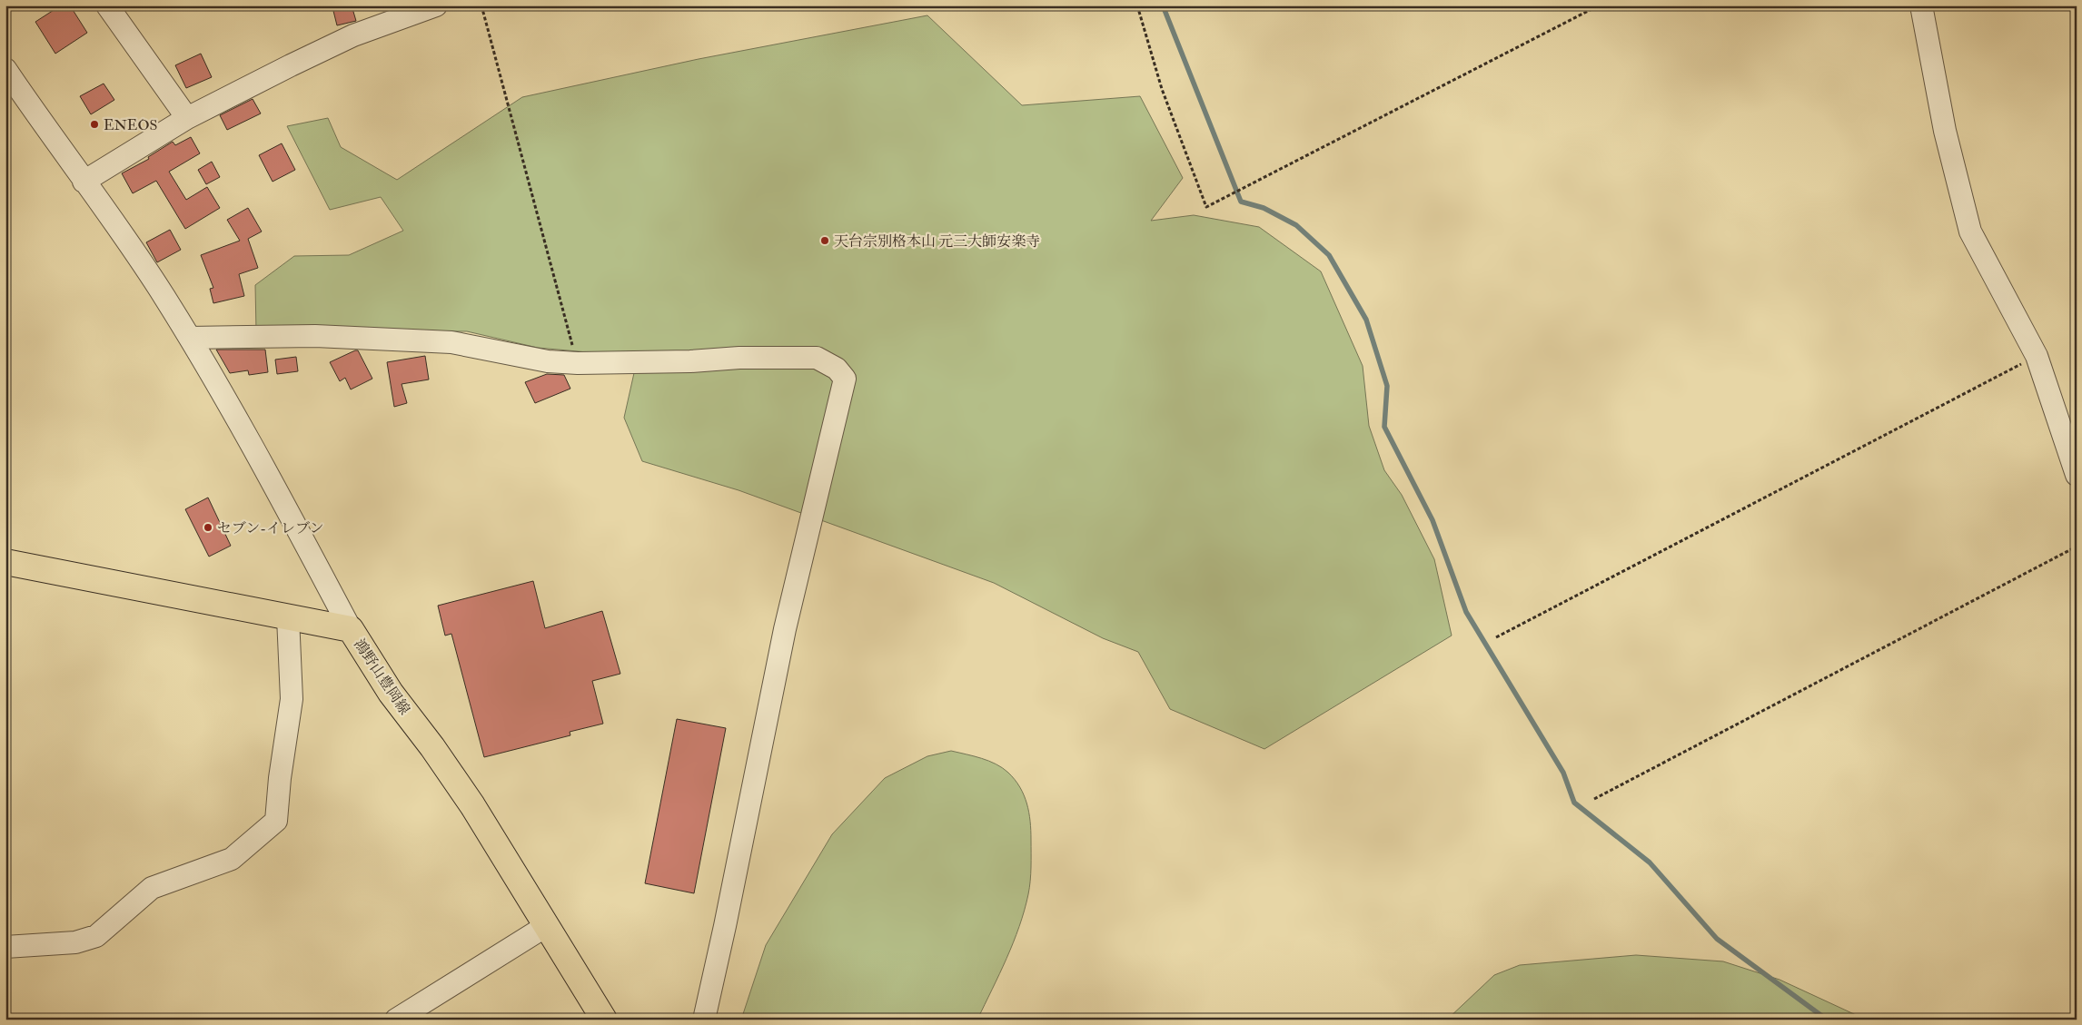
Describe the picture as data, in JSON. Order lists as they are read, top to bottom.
{
  "streets": {
    "main road": ["鴻野山豊岡線"]
  },
  "places": ["ENEOS", "天台宗別格本山 元三大師安楽寺", "セブン-イレブン"]
}
